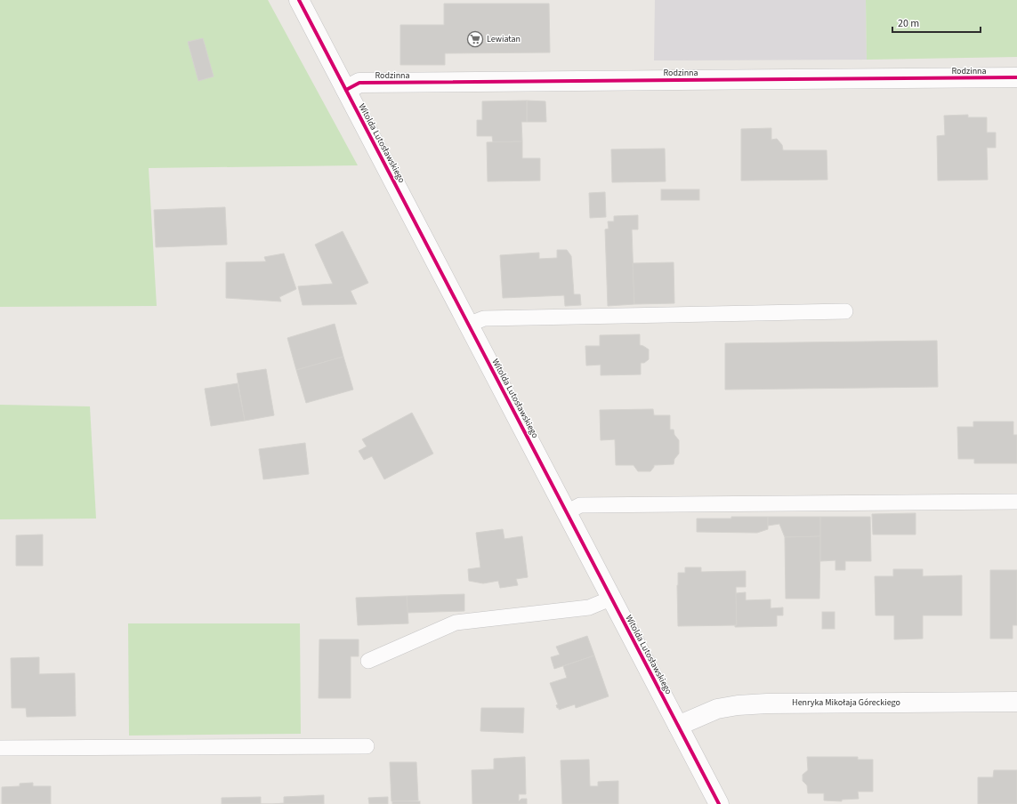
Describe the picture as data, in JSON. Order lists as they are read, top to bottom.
{
  "streets": {
    "street": ["Rodzinna", "Witolda Lutosławskiego", "Henryka Mikołaja Góreckiego"]
  },
  "crossings": [
    ["Rodzinna", "Witolda Lutosławskiego"],
    ["Witolda Lutosławskiego", "Henryka Mikołaja Góreckiego"]
  ],
  "places": {
    "supermarket": ["Lewiatan"]
  },
  "scale_bar": "20 m"
}
